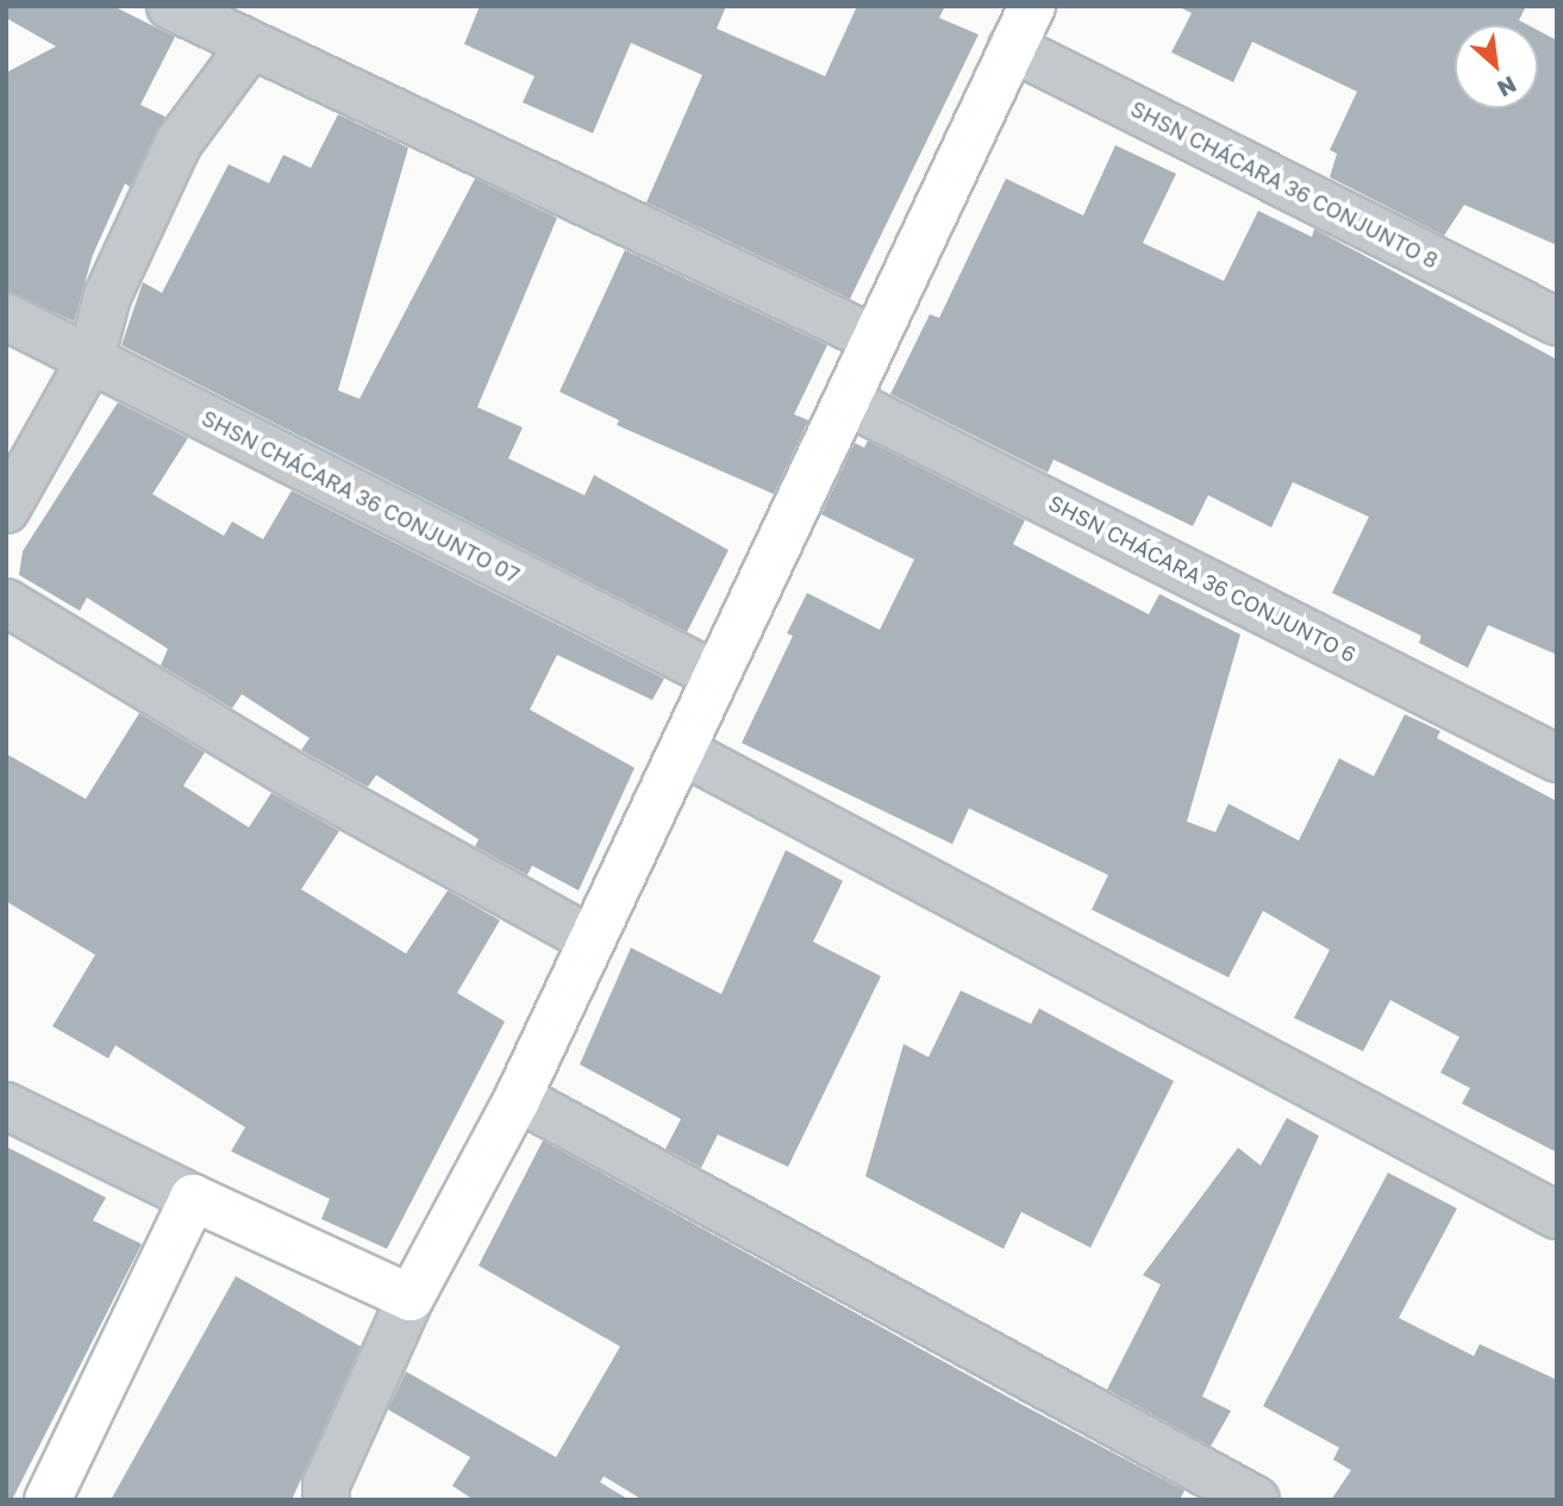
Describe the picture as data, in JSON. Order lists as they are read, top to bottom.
{
  "streets": {
    "street": ["SHSN CHÁCARA 36 CONJUNTO 8", "SHSN CHÁCARA 36 CONJUNTO 07", "SHSN CHÁCARA 36 CONJUNTO 6"]
  },
  "north": "bottom right"
}
